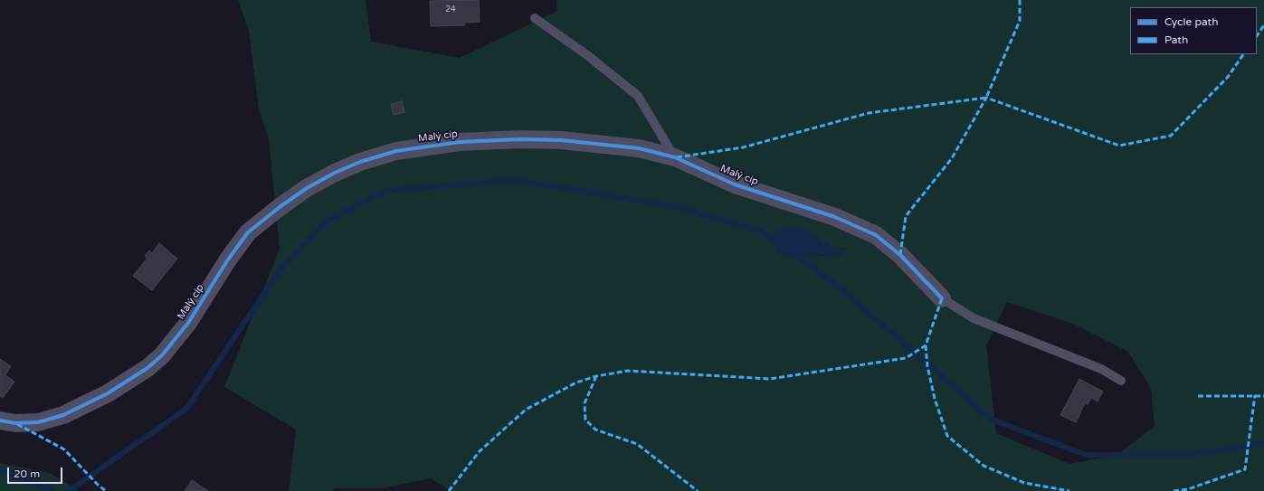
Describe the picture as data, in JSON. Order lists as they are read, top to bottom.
{
  "streets": {
    "street": ["Malý cíp"]
  },
  "house_numbers": ["24"],
  "legend": ["Cycle path", "Path"],
  "scale_bar": "20 m"
}
